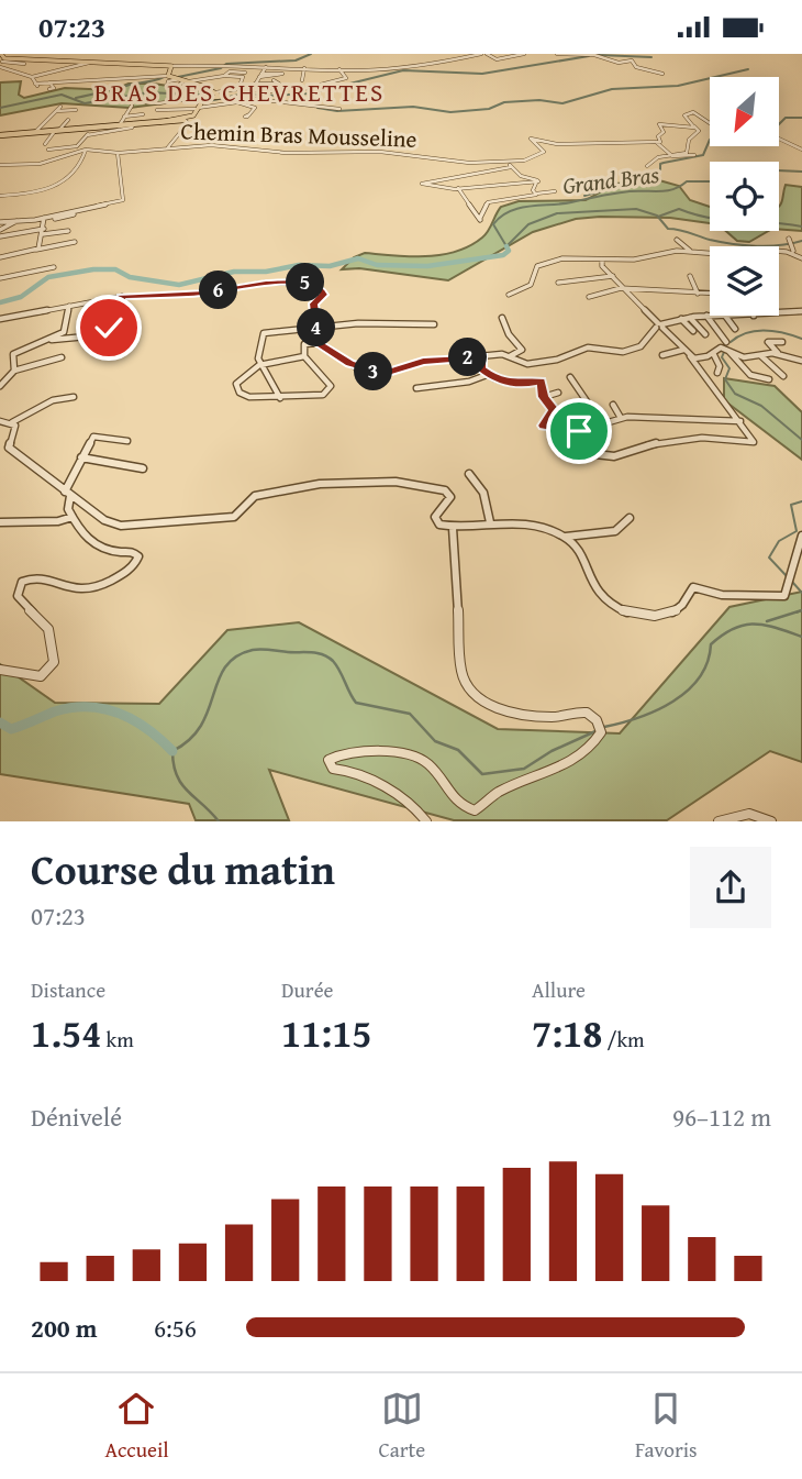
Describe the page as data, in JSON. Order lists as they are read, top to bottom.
{
  "streets": {
    "street": ["Chemin Bras Mousseline"]
  },
  "districts": ["BRAS DES CHEVRETTES"],
  "water": ["Grand Bras"],
  "north": "bottom left",
  "page": {
    "status": "07:23",
    "pins": [
      "5",
      "6",
      "4",
      "2",
      "3"
    ],
    "heading": ["Course du matin", "07:23"],
    "stats": [
      ["Distance", "1.54 km"],
      ["Durée", "11:15"],
      ["Allure", "7:18 /km"]
    ],
    "chart": ["Dénivelé", "96–112 m"],
    "list": [
      {
        "name": "200 m",
        "note": "6:56"
      }
    ],
    "tabs": ["Accueil", "Carte", "Favoris"]
  }
}
